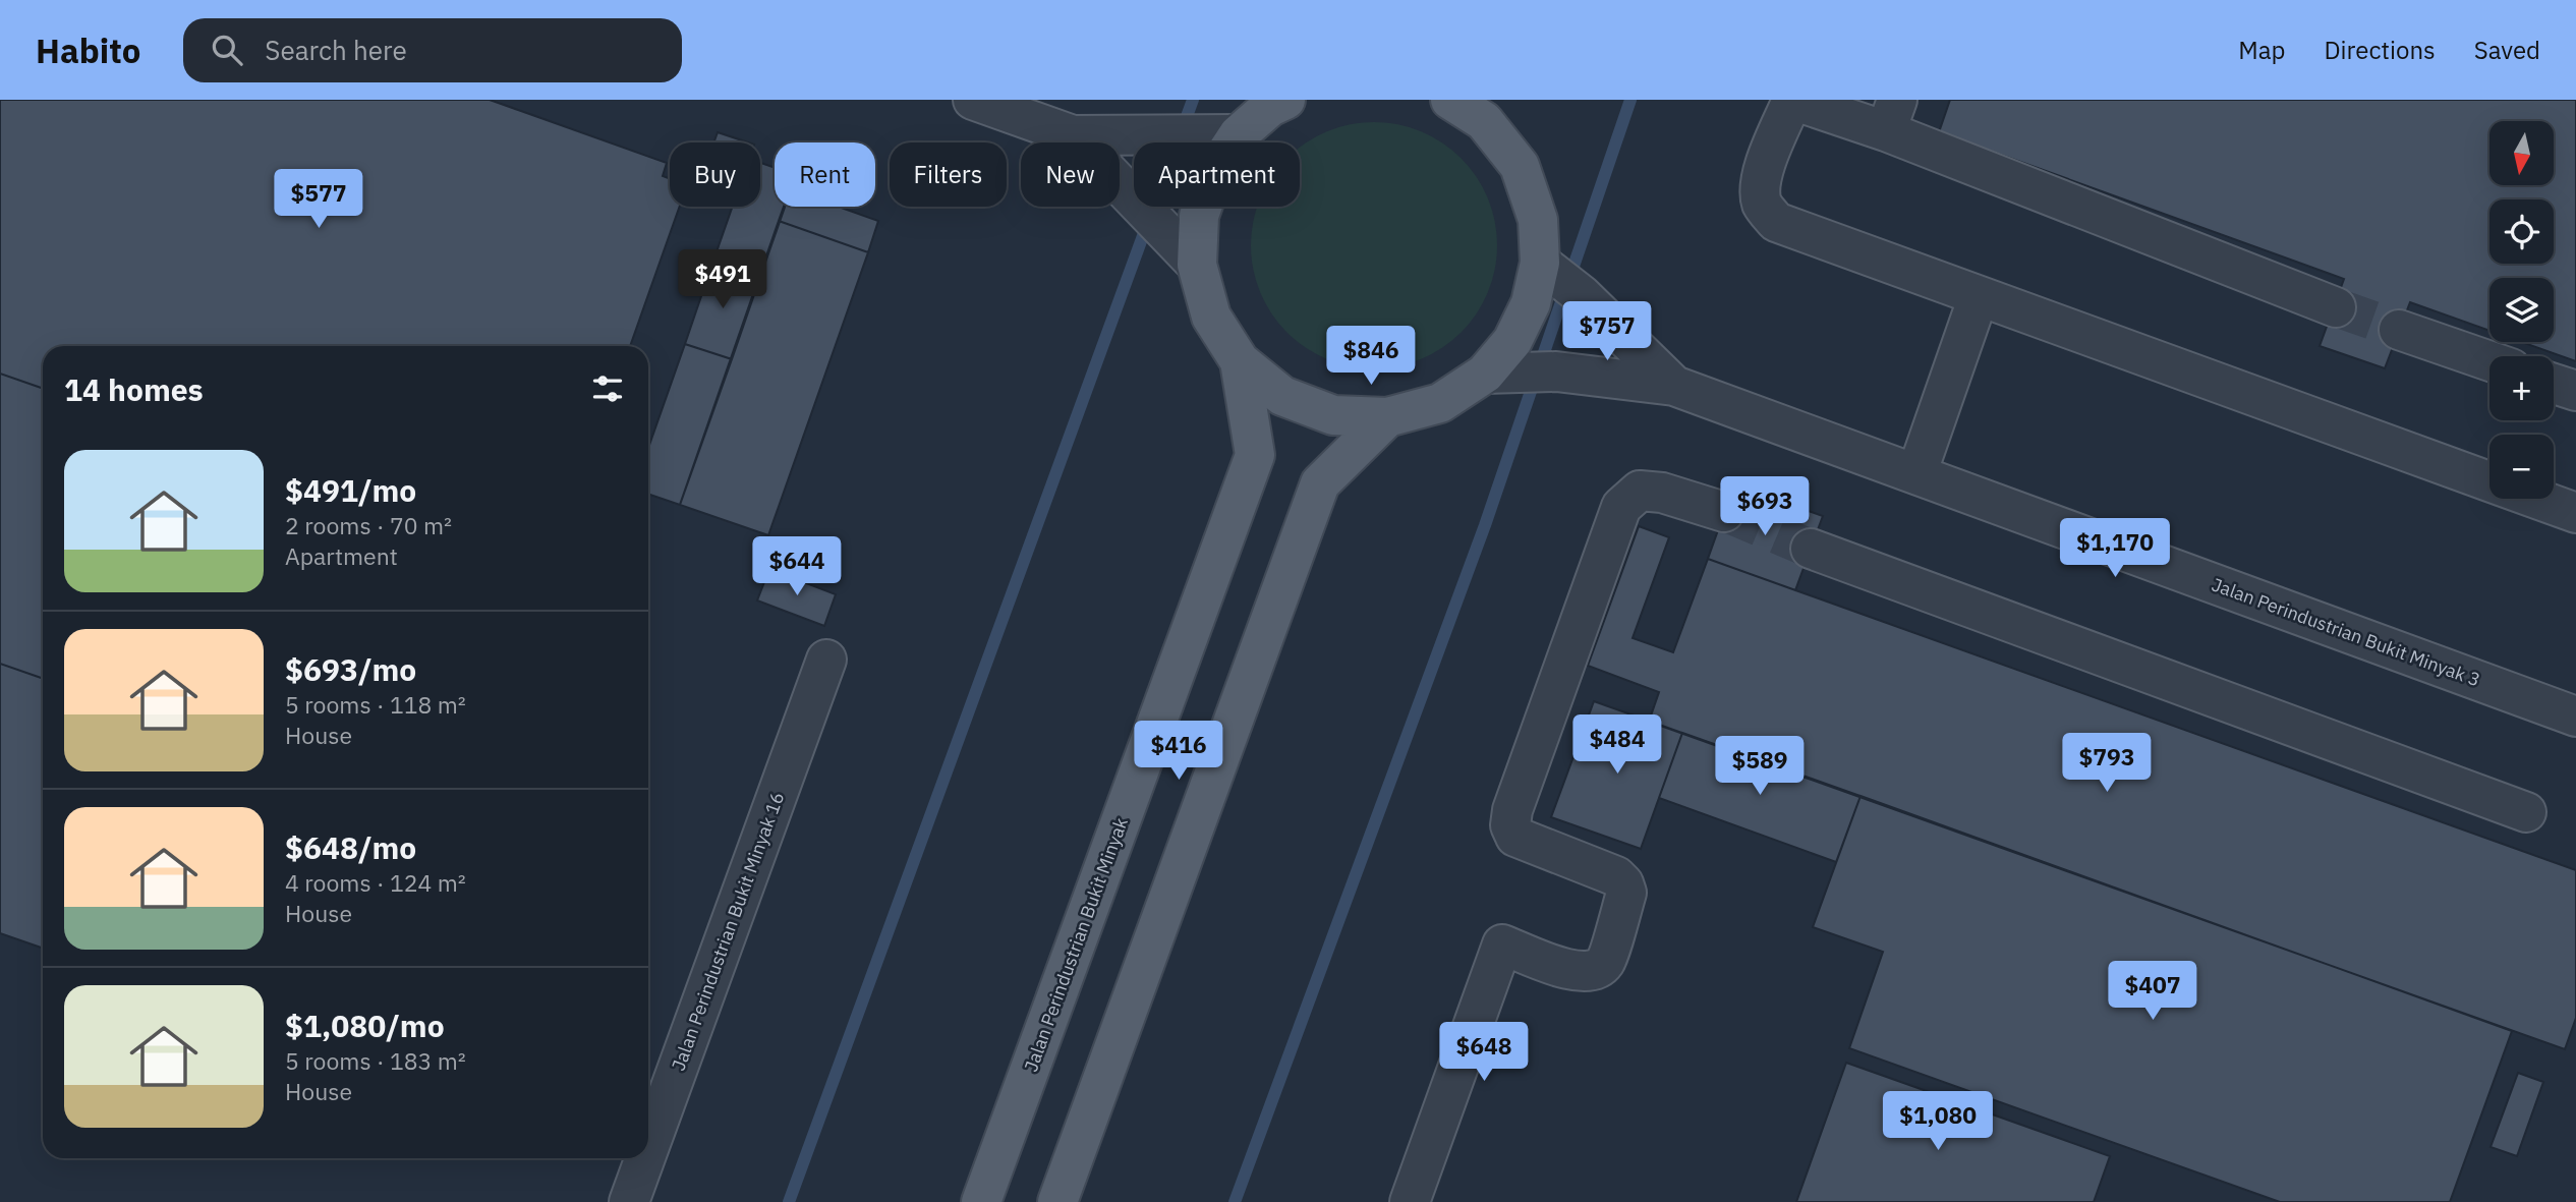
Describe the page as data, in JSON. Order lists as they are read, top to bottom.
{
  "streets": {
    "main road": ["Jalan Perindustrian Bukit Minyak"],
    "street": ["Jalan Perindustrian Bukit Minyak 3", "Jalan Perindustrian Bukit Minyak 16"]
  },
  "north": "bottom",
  "page": {
    "header": "Habito",
    "search": "Search here",
    "nav": ["Map", "Directions", "Saved"],
    "map_buttons": ["+", "−"],
    "chip": [
      "Buy",
      "Rent",
      "Filters",
      "New",
      "Apartment"
    ],
    "price": [
      "$577",
      "$491",
      "$757",
      "$846",
      "$693",
      "$1,170",
      "$644",
      "$484",
      "$416",
      "$793",
      "$589",
      "$407",
      "$648",
      "$1,080"
    ],
    "heading": "14 homes",
    "list": [
      {
        "name": "$491/mo",
        "note": "2 rooms · 70 m² · Apartment"
      },
      {
        "name": "$693/mo",
        "note": "5 rooms · 118 m² · House"
      },
      {
        "name": "$648/mo",
        "note": "4 rooms · 124 m² · House"
      },
      {
        "name": "$1,080/mo",
        "note": "5 rooms · 183 m² · House"
      }
    ]
  }
}
